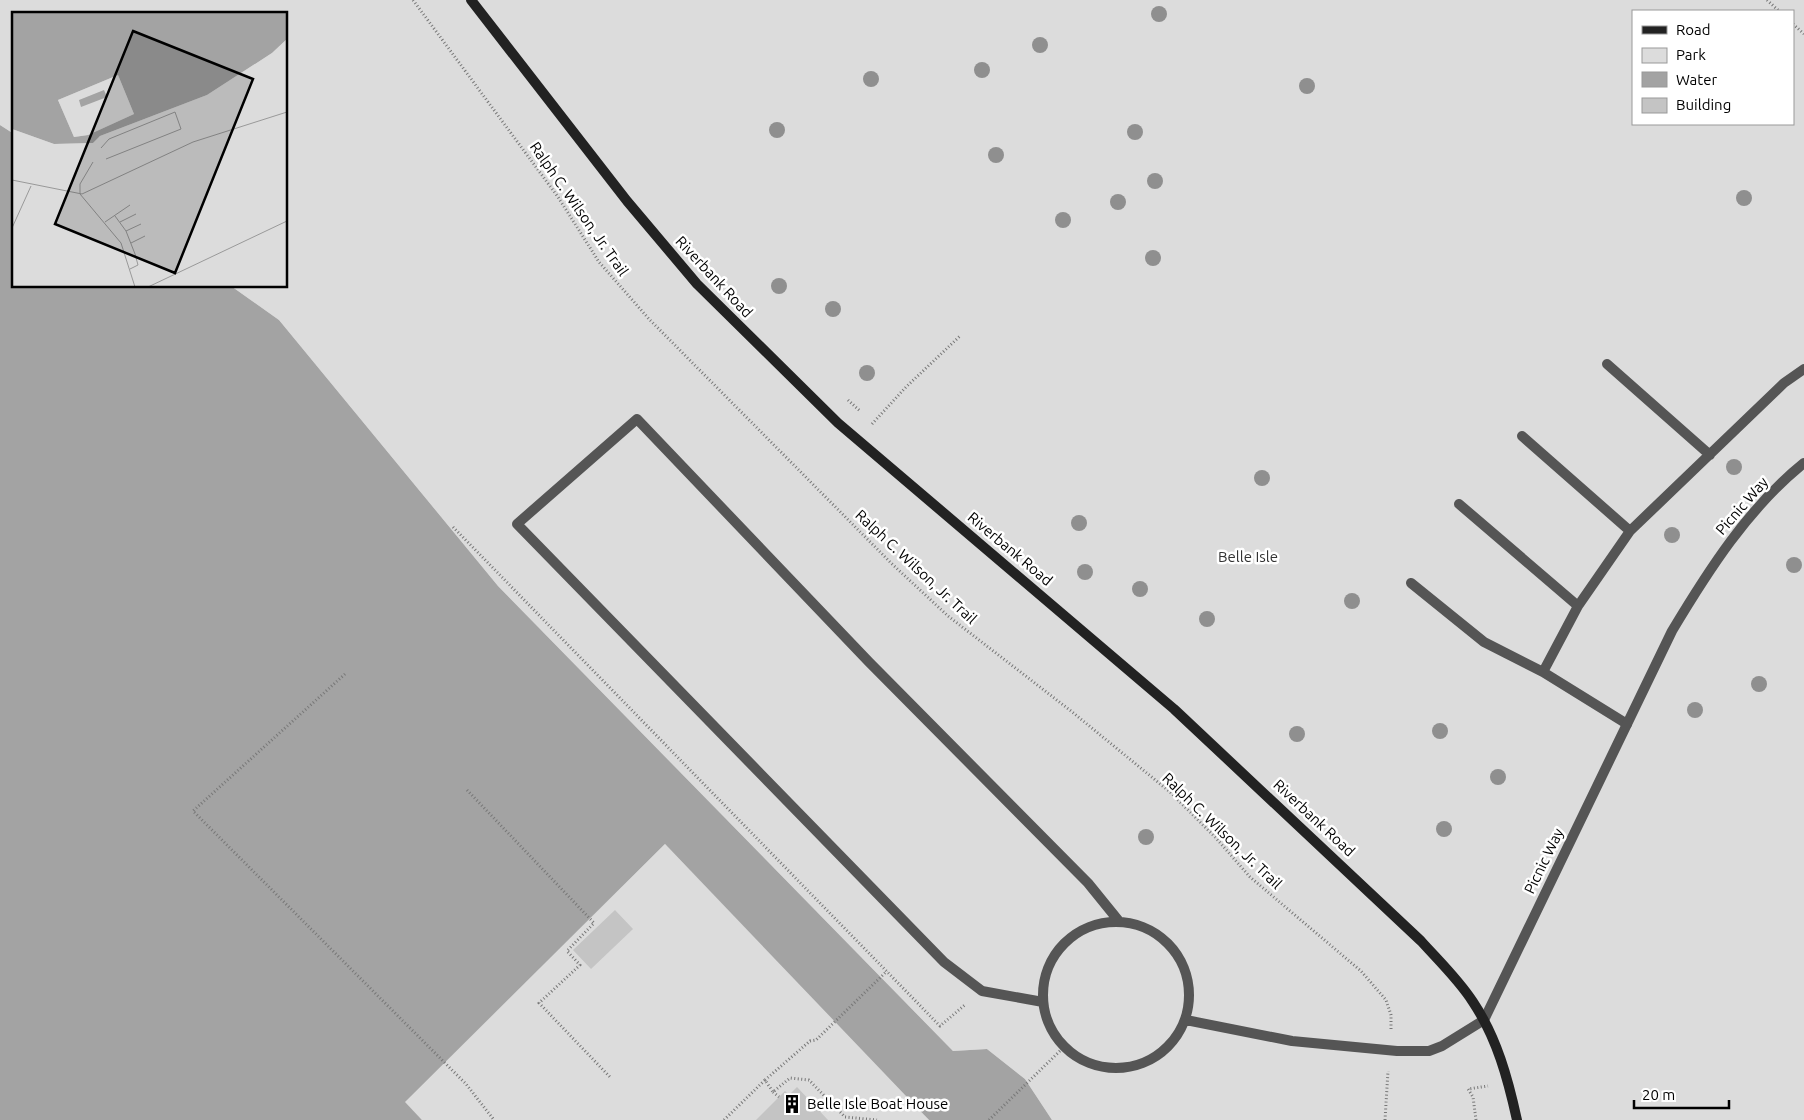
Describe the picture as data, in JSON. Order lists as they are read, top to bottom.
{
  "streets": {
    "street": ["Riverbank Road", "Picnic Way"],
    "path": ["Ralph C. Wilson, Jr. Trail"]
  },
  "crossings": [
    ["Riverbank Road", "Picnic Way"]
  ],
  "parks": ["Belle Isle"],
  "places": {
    "building": ["Belle Isle Boat House"]
  },
  "legend": [
    "Road",
    "Park",
    "Water",
    "Building"
  ],
  "scale_bar": "20 m"
}
